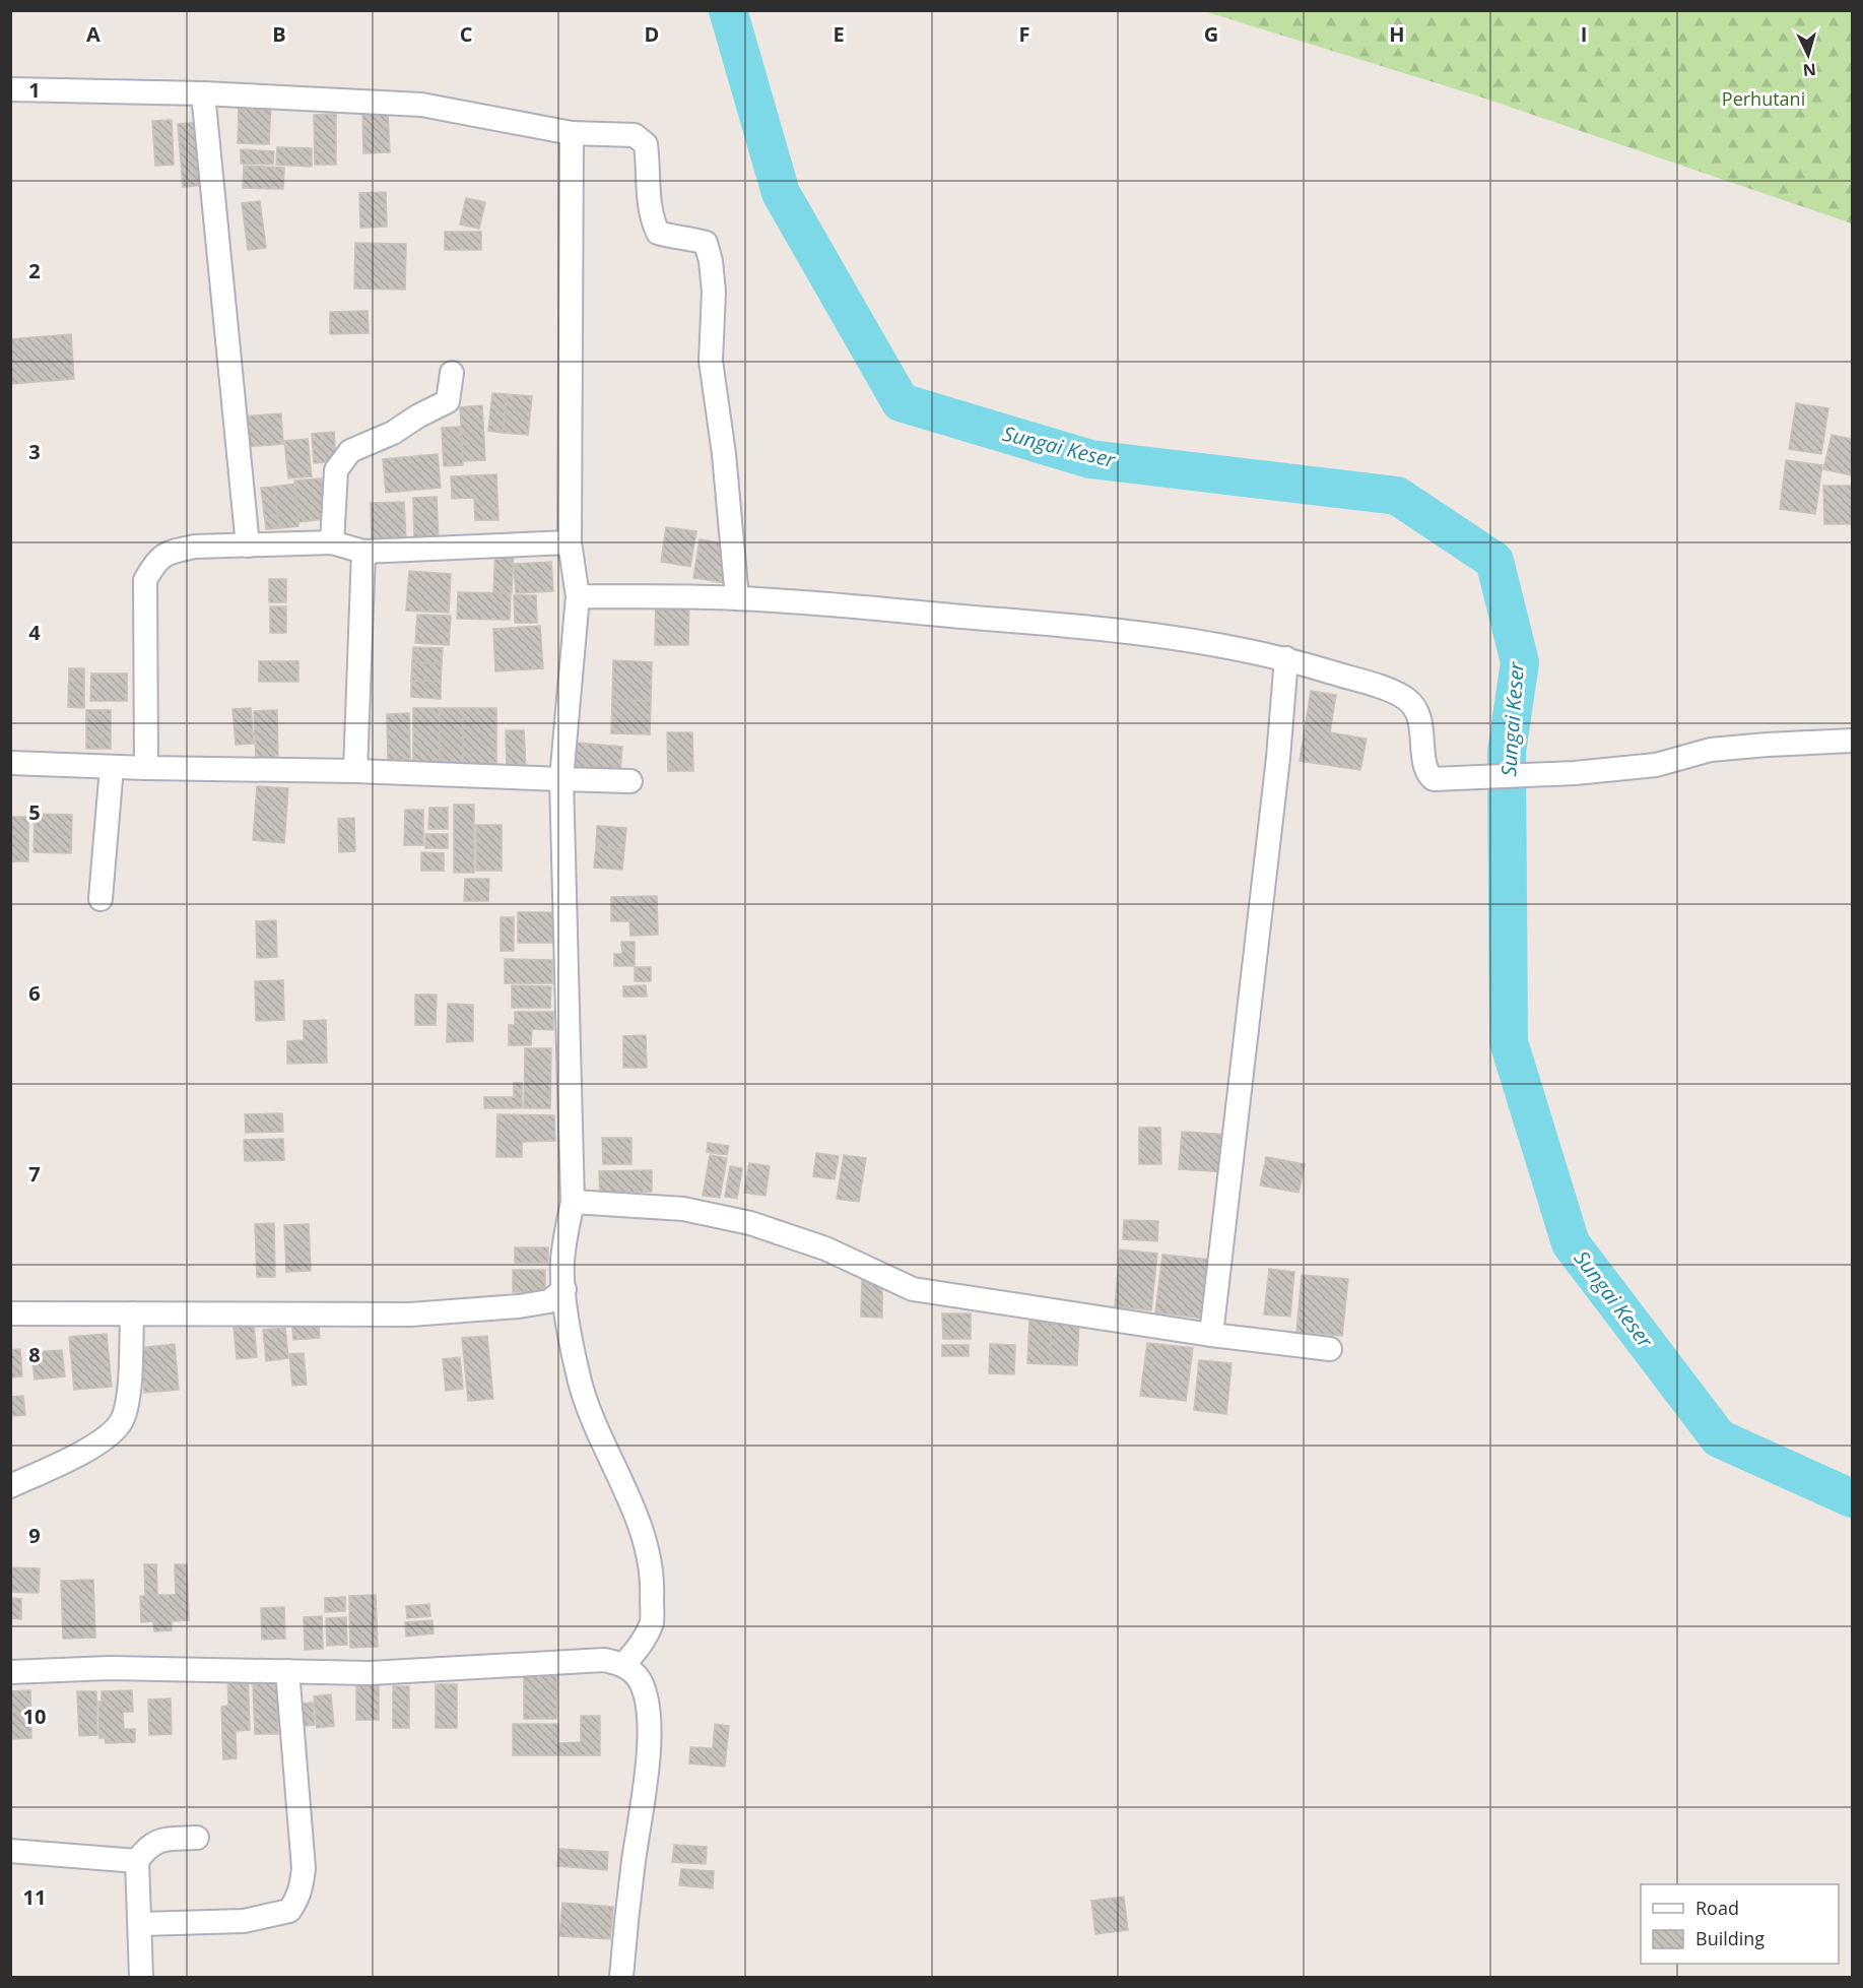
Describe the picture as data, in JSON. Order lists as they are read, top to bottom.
{
  "water": ["Sungai Keser"],
  "parks": ["Perhutani"],
  "legend": ["Road", "Building"],
  "north": "bottom",
  "grid": {
    "columns": [
      "A",
      "B",
      "C",
      "D",
      "E",
      "F",
      "G",
      "H",
      "I"
    ],
    "rows": [
      "1",
      "2",
      "3",
      "4",
      "5",
      "6",
      "7",
      "8",
      "9",
      "10",
      "11"
    ]
  }
}
